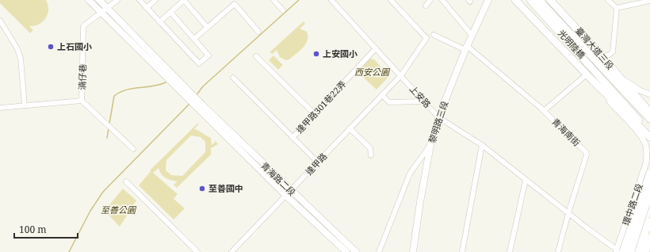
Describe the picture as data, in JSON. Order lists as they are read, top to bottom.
{
  "streets": {
    "main road": [
      "光明陸橋",
      "臺灣大道三段",
      "黎明路三段",
      "青海路二段"
    ],
    "street": [
      "湳仔巷",
      "上安路",
      "逢甲路301巷22弄",
      "青海南街",
      "逢甲路",
      "環中路二段"
    ]
  },
  "crossings": [
    ["上安路", "逢甲路301巷22弄"],
    ["上安路", "黎明路三段"],
    ["上安路", "青海南街"],
    ["上安路", "逢甲路"],
    ["上安路", "環中路二段"],
    ["黎明路三段", "青海南街"],
    ["逢甲路", "青海路二段"]
  ],
  "parks": ["西安公園", "至善公園"],
  "places": ["上石國小", "上安國小", "至善國中"],
  "scale_bar": "100 m"
}
